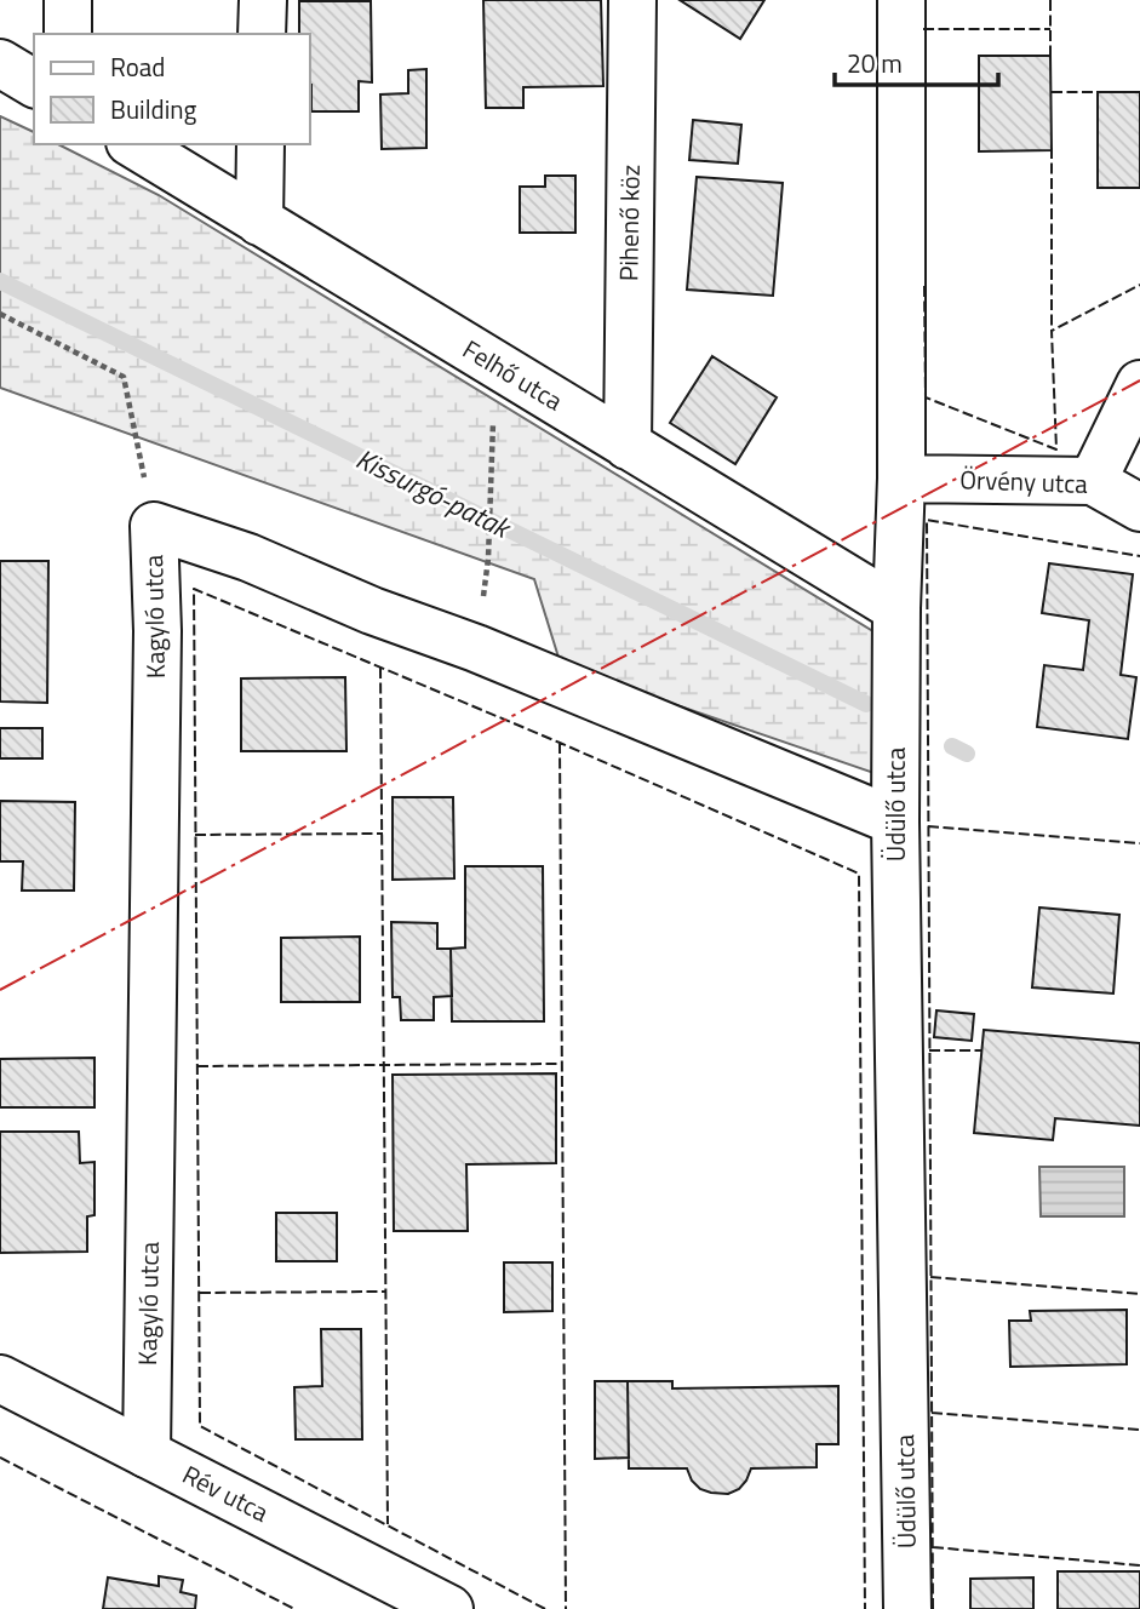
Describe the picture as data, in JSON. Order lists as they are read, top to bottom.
{
  "streets": {
    "street": [
      "Pihenő köz",
      "Felhő utca",
      "Örvény utca",
      "Kagyló utca",
      "Üdülő utca",
      "Rév utca"
    ]
  },
  "crossings": [
    ["Pihenő köz", "Felhő utca"],
    ["Felhő utca", "Üdülő utca"],
    ["Örvény utca", "Üdülő utca"],
    ["Kagyló utca", "Üdülő utca"],
    ["Kagyló utca", "Rév utca"]
  ],
  "water": ["Kissurgó-patak"],
  "legend": ["Road", "Building"],
  "scale_bar": "20 m"
}
